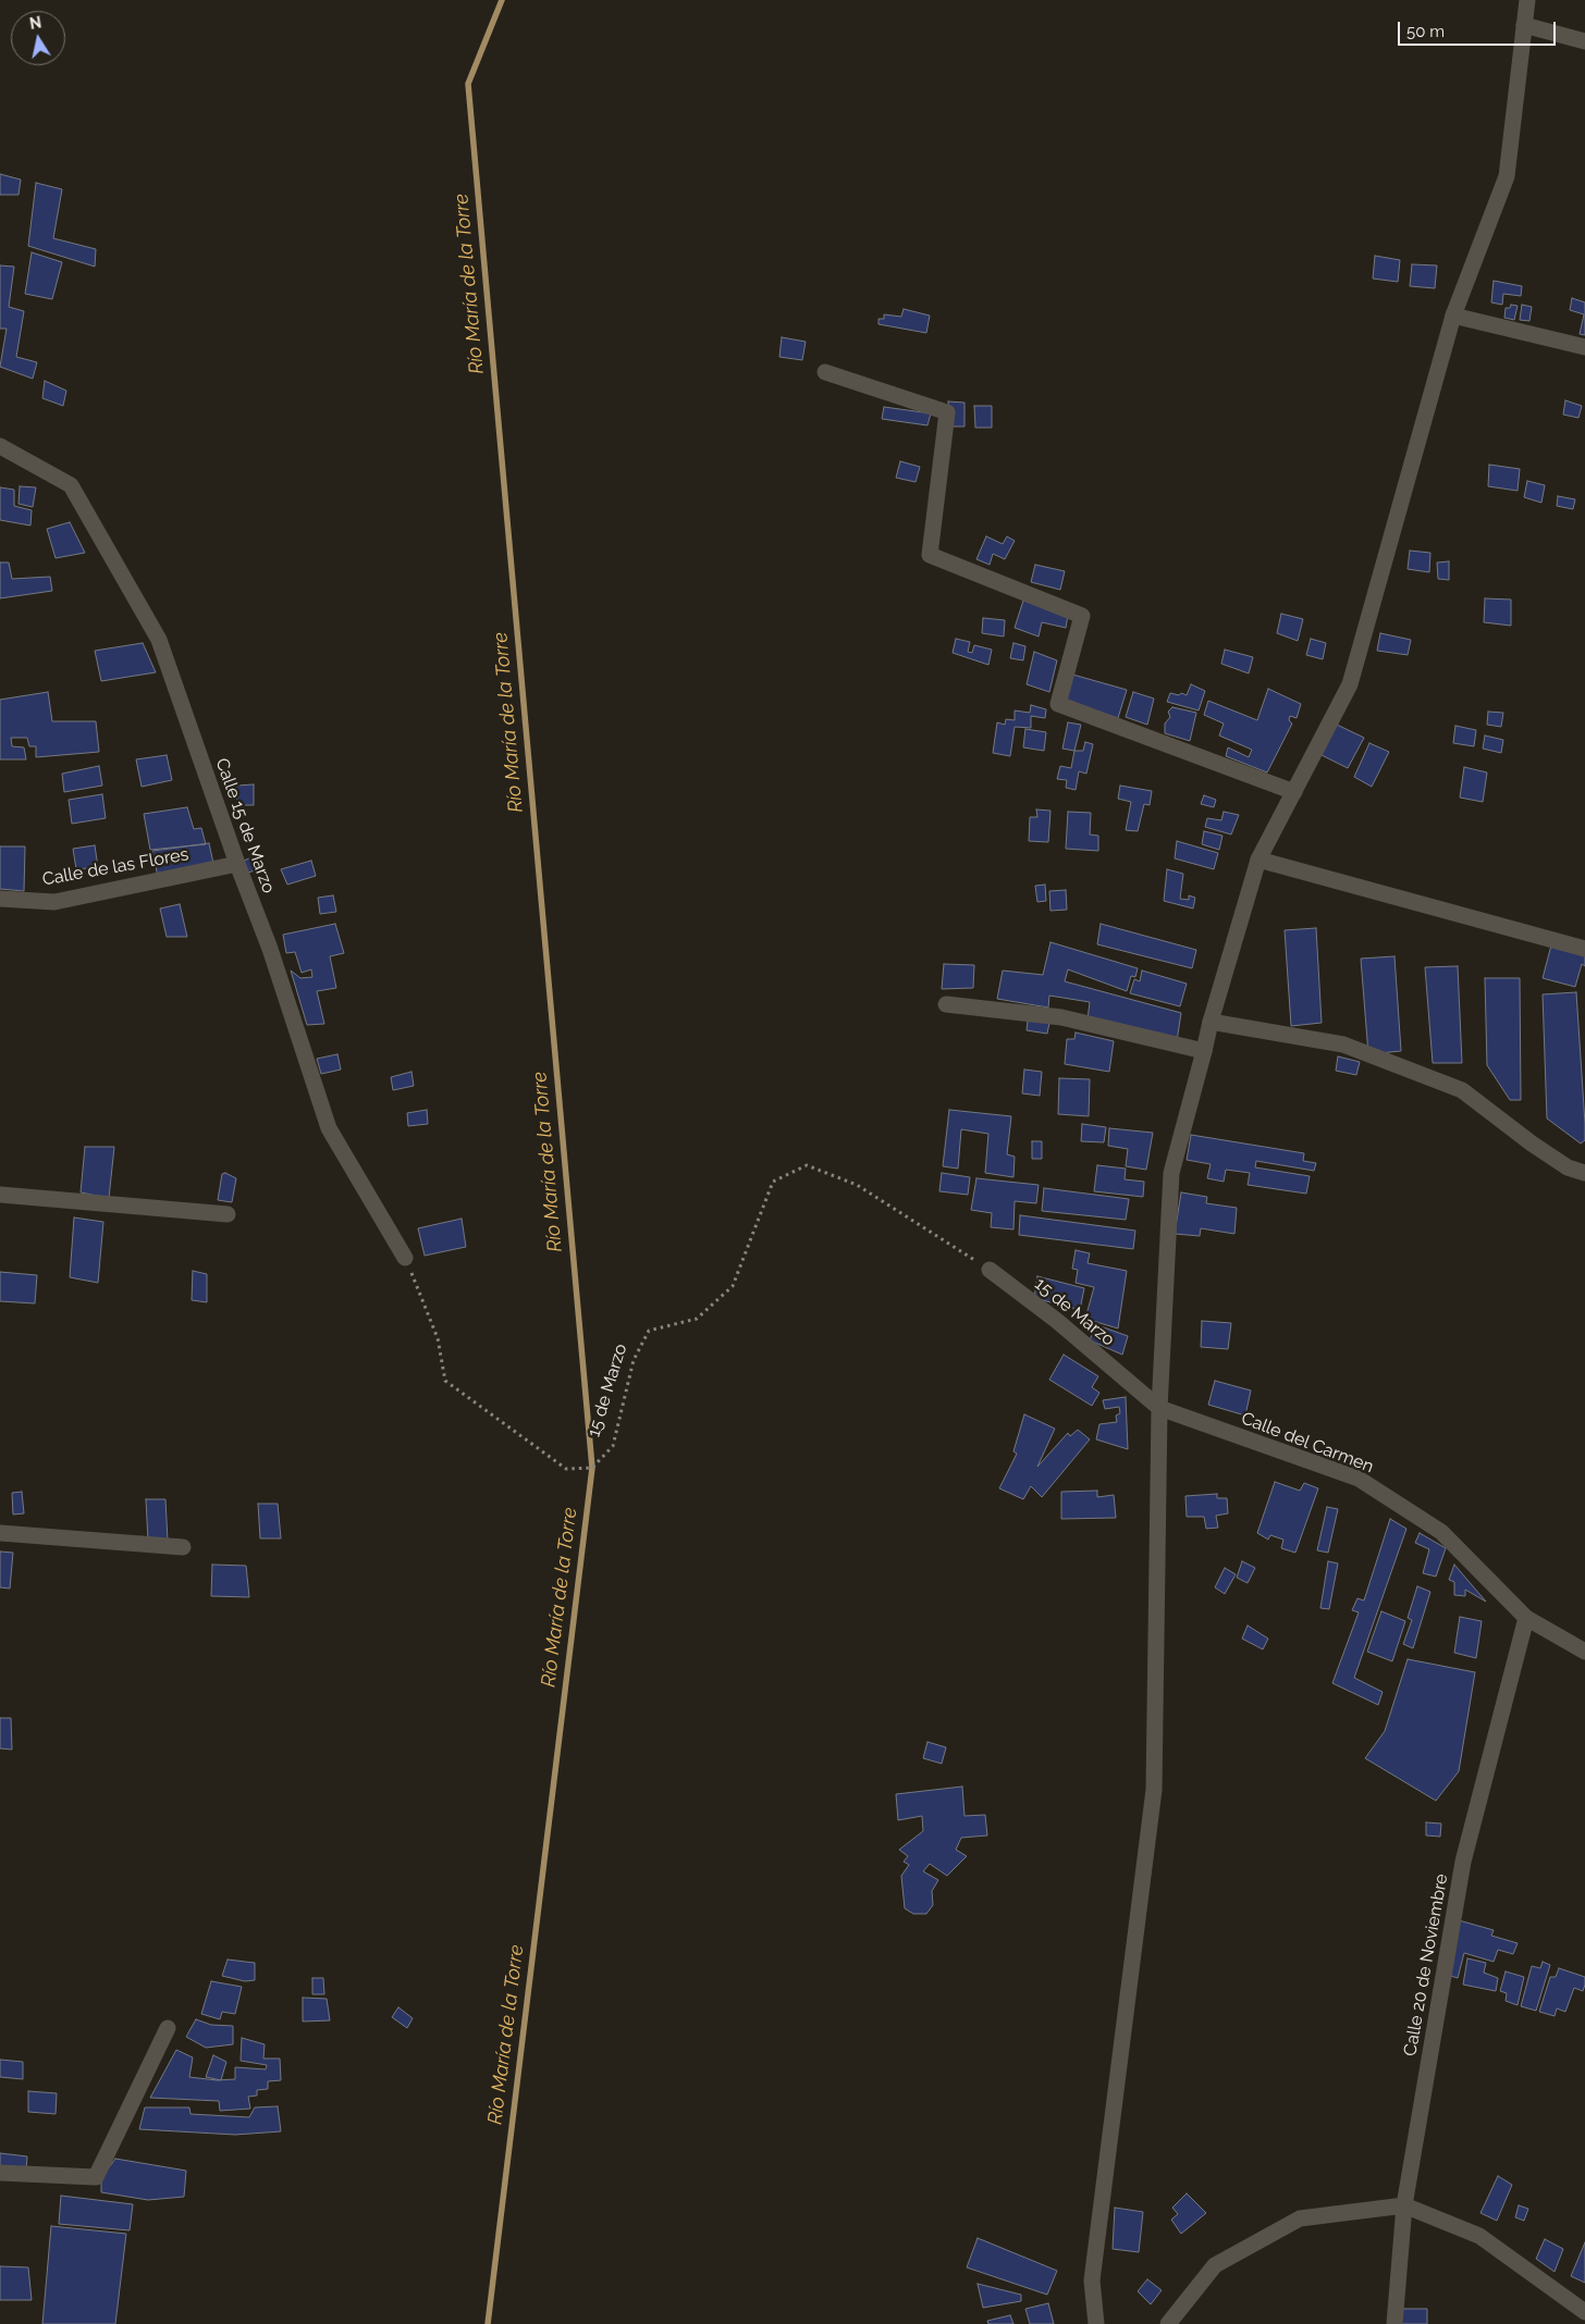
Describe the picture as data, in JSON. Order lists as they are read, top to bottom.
{
  "streets": {
    "street": [
      "Calle 15 de Marzo",
      "Calle de las Flores",
      "15 de Marzo",
      "Calle del Carmen",
      "Calle 20 de Noviembre"
    ]
  },
  "crossings": [
    ["Calle 15 de Marzo", "Calle de las Flores"],
    ["Calle 15 de Marzo", "15 de Marzo"],
    ["15 de Marzo", "Calle del Carmen"],
    ["Calle del Carmen", "Calle 20 de Noviembre"]
  ],
  "water": ["Río María de la Torre"],
  "scale_bar": "50 m",
  "north": "top"
}
